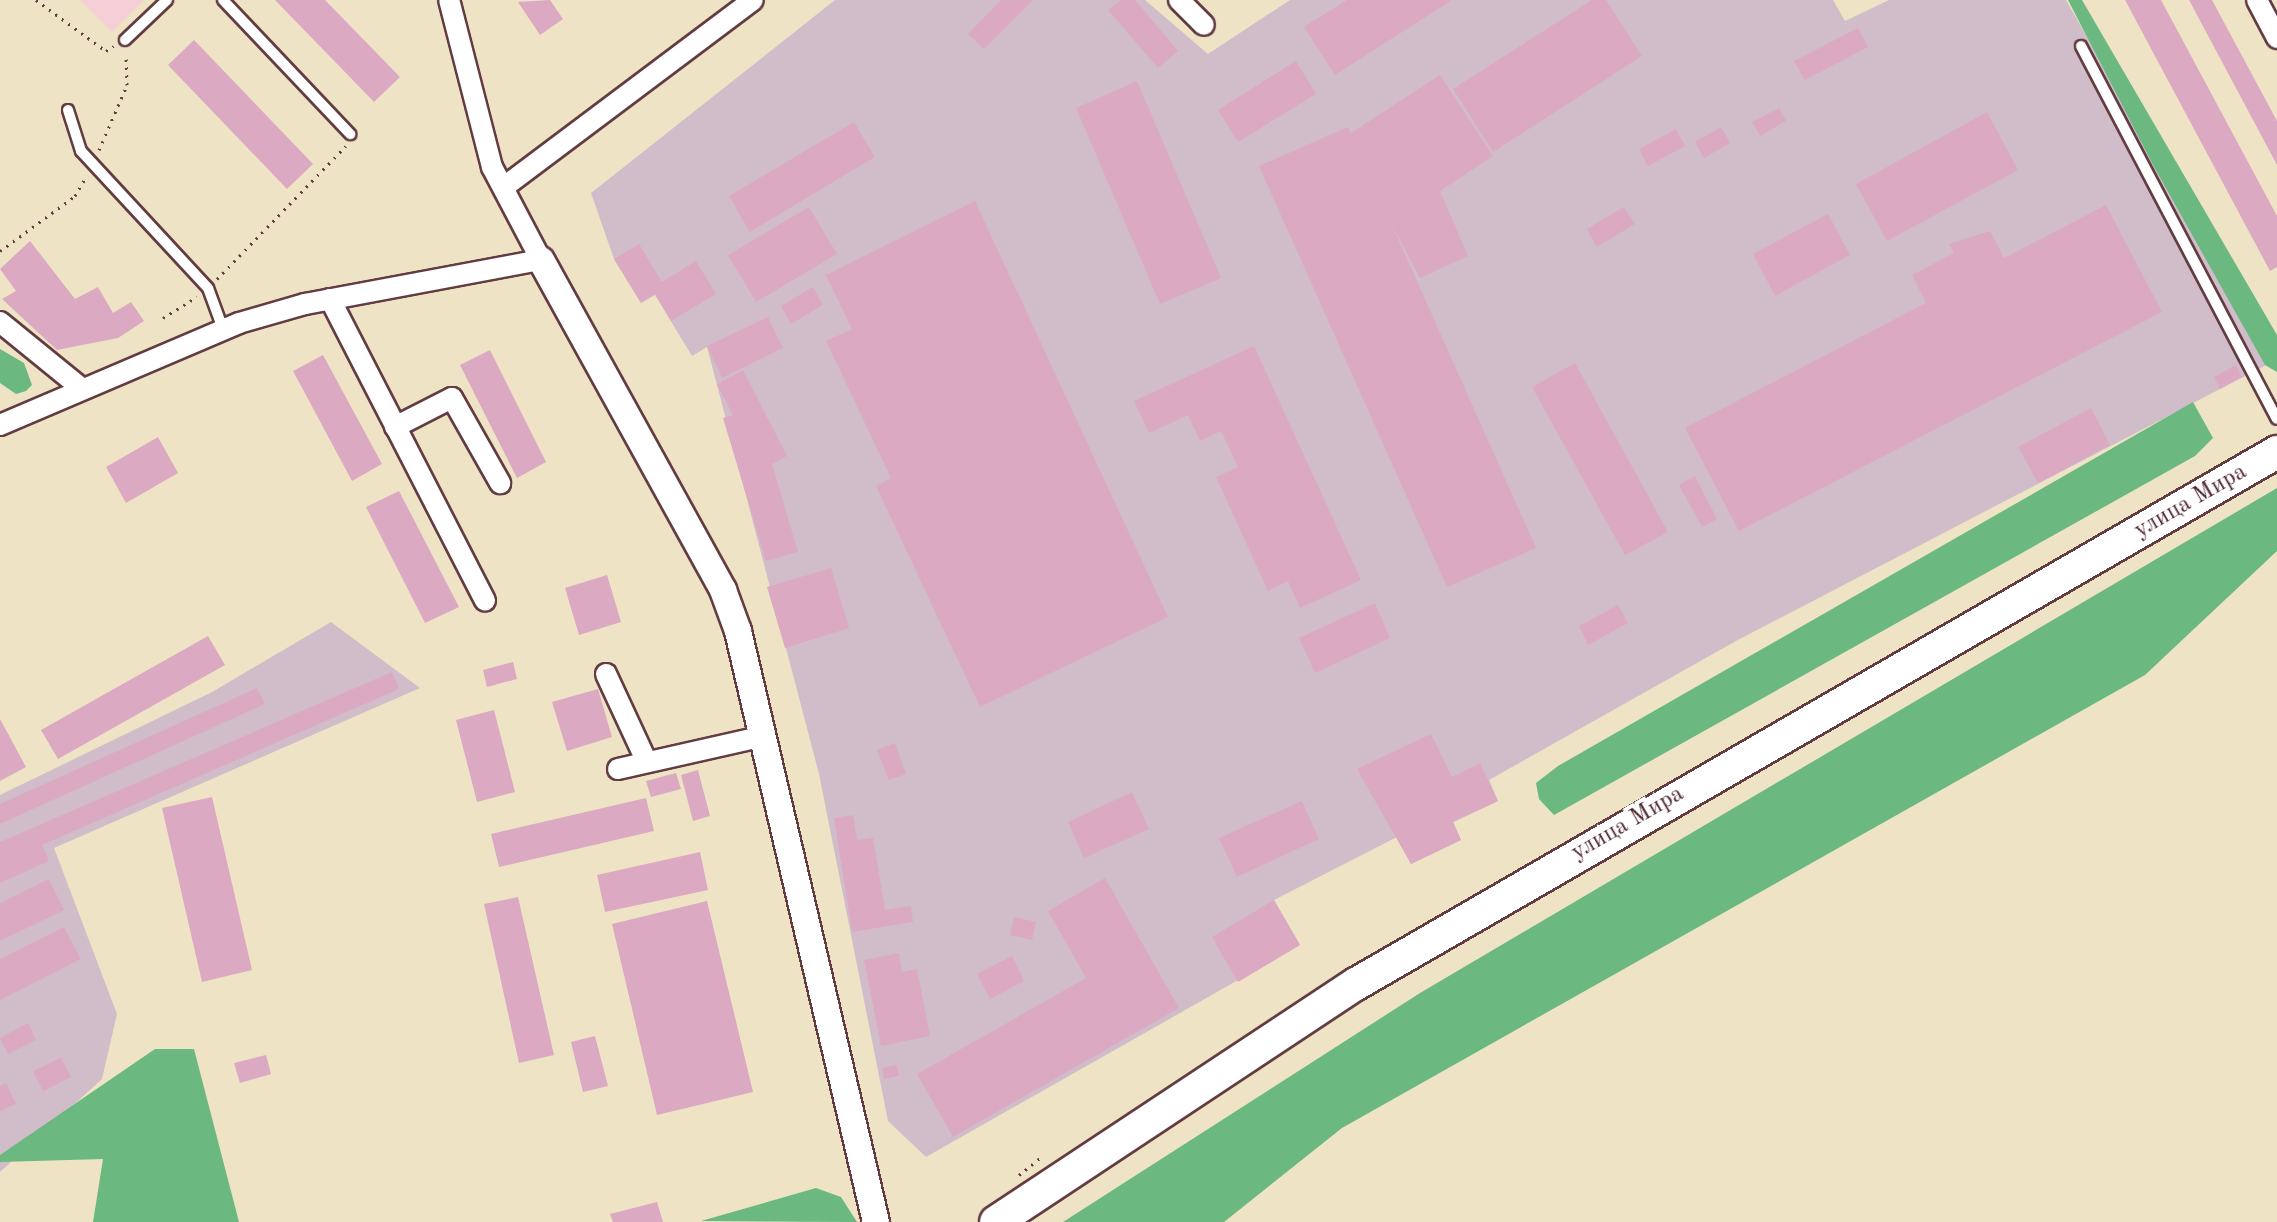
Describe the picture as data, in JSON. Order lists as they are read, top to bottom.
{
  "streets": {
    "main road": ["улица Мира"]
  }
}
